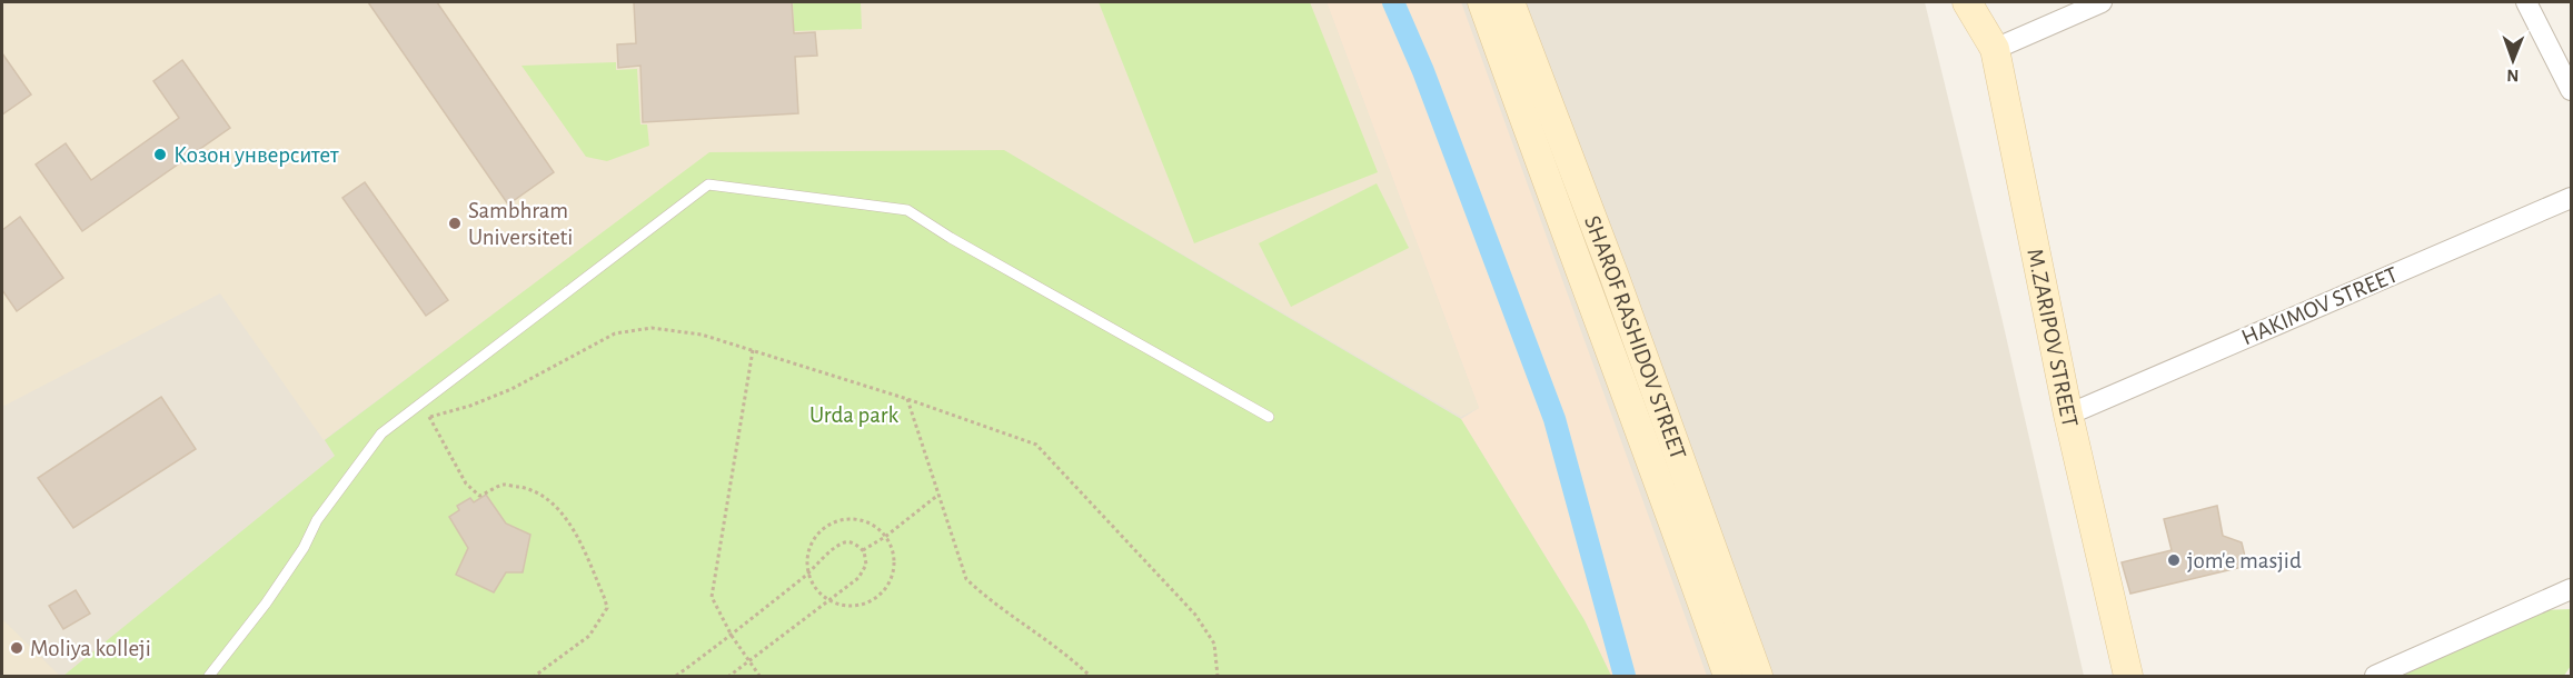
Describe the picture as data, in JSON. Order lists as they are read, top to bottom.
{
  "streets": {
    "street": ["HAKIMOV STREET", "M.ZARIPOV STREET", "SHAROF RASHIDOV STREET"]
  },
  "crossings": [
    ["HAKIMOV STREET", "M.ZARIPOV STREET"]
  ],
  "parks": ["Urda park"],
  "places": [
    "Козон унверситет",
    "Sambhram Universiteti",
    "jom'e masjid",
    "Moliya kolleji"
  ],
  "north": "bottom"
}
